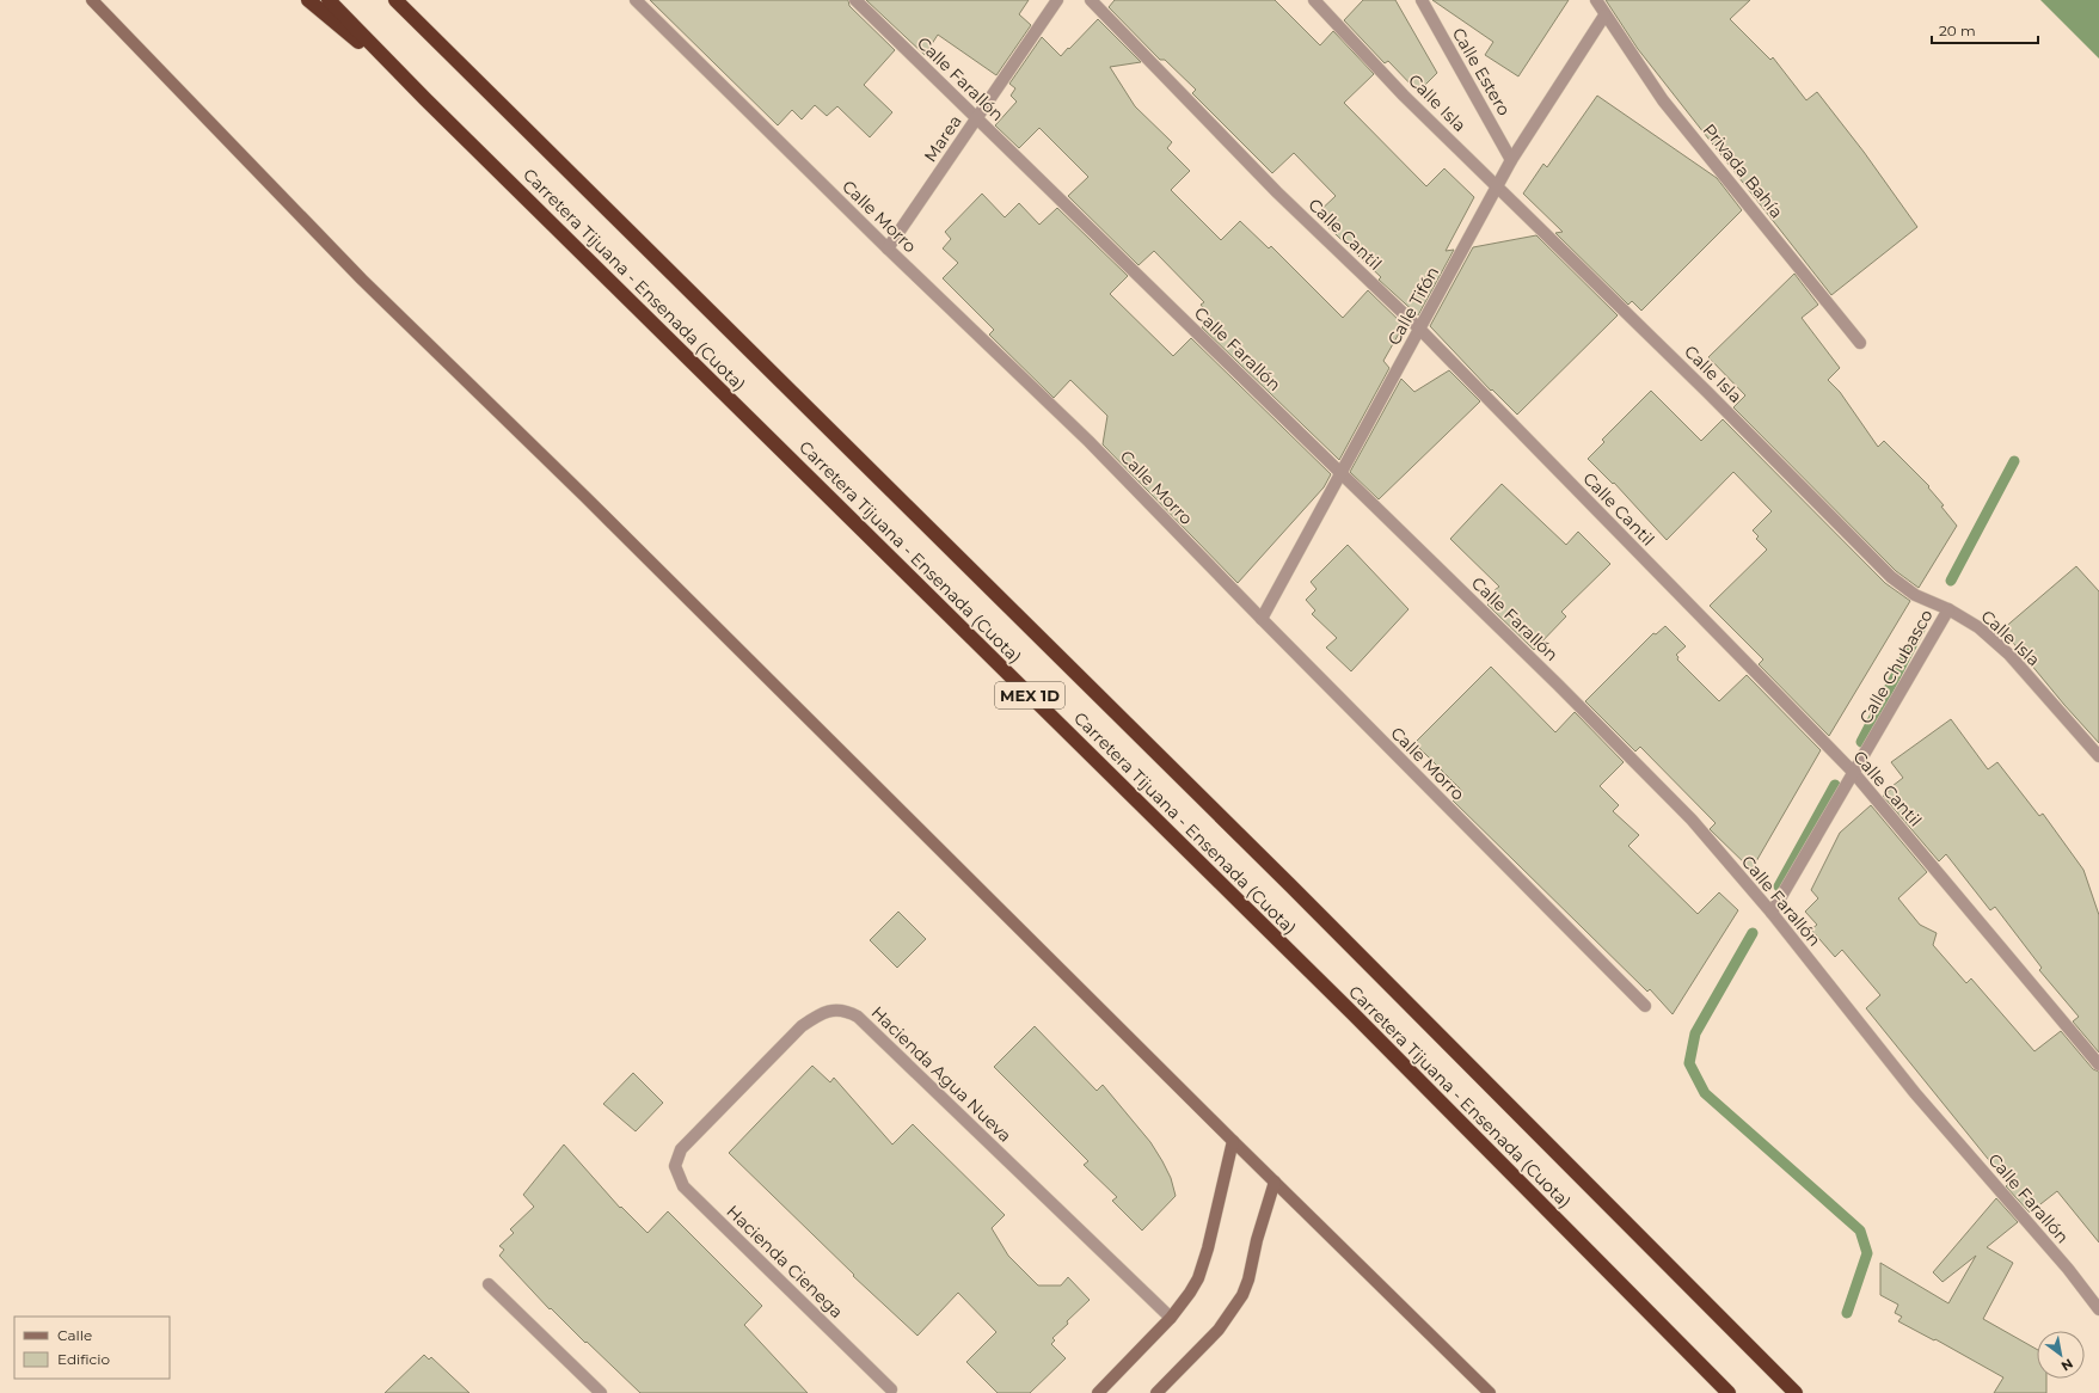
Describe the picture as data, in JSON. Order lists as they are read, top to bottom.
{
  "streets": {
    "highway": ["Carretera Tijuana - Ensenada (Cuota)", "MEX 1D"],
    "street": [
      "Calle Estero",
      "Calle Farallón",
      "Calle Isla",
      "Marea",
      "Privada Bahía",
      "Calle Morro",
      "Calle Cantil",
      "Calle Tifón",
      "Calle Chubasco",
      "Hacienda Agua Nueva",
      "Hacienda Cienega"
    ]
  },
  "crossings": [
    ["Calle Estero", "Calle Tifón"],
    ["Calle Farallón", "Marea"],
    ["Calle Farallón", "Calle Tifón"],
    ["Calle Farallón", "Calle Chubasco"],
    ["Calle Isla", "Calle Tifón"],
    ["Calle Isla", "Calle Chubasco"],
    ["Marea", "Calle Morro"],
    ["Privada Bahía", "Calle Tifón"],
    ["Calle Morro", "Calle Tifón"],
    ["Calle Cantil", "Calle Tifón"],
    ["Calle Cantil", "Calle Chubasco"],
    ["Hacienda Agua Nueva", "Hacienda Cienega"]
  ],
  "legend": ["Calle", "Edificio"],
  "scale_bar": "20 m",
  "north": "bottom right"
}
